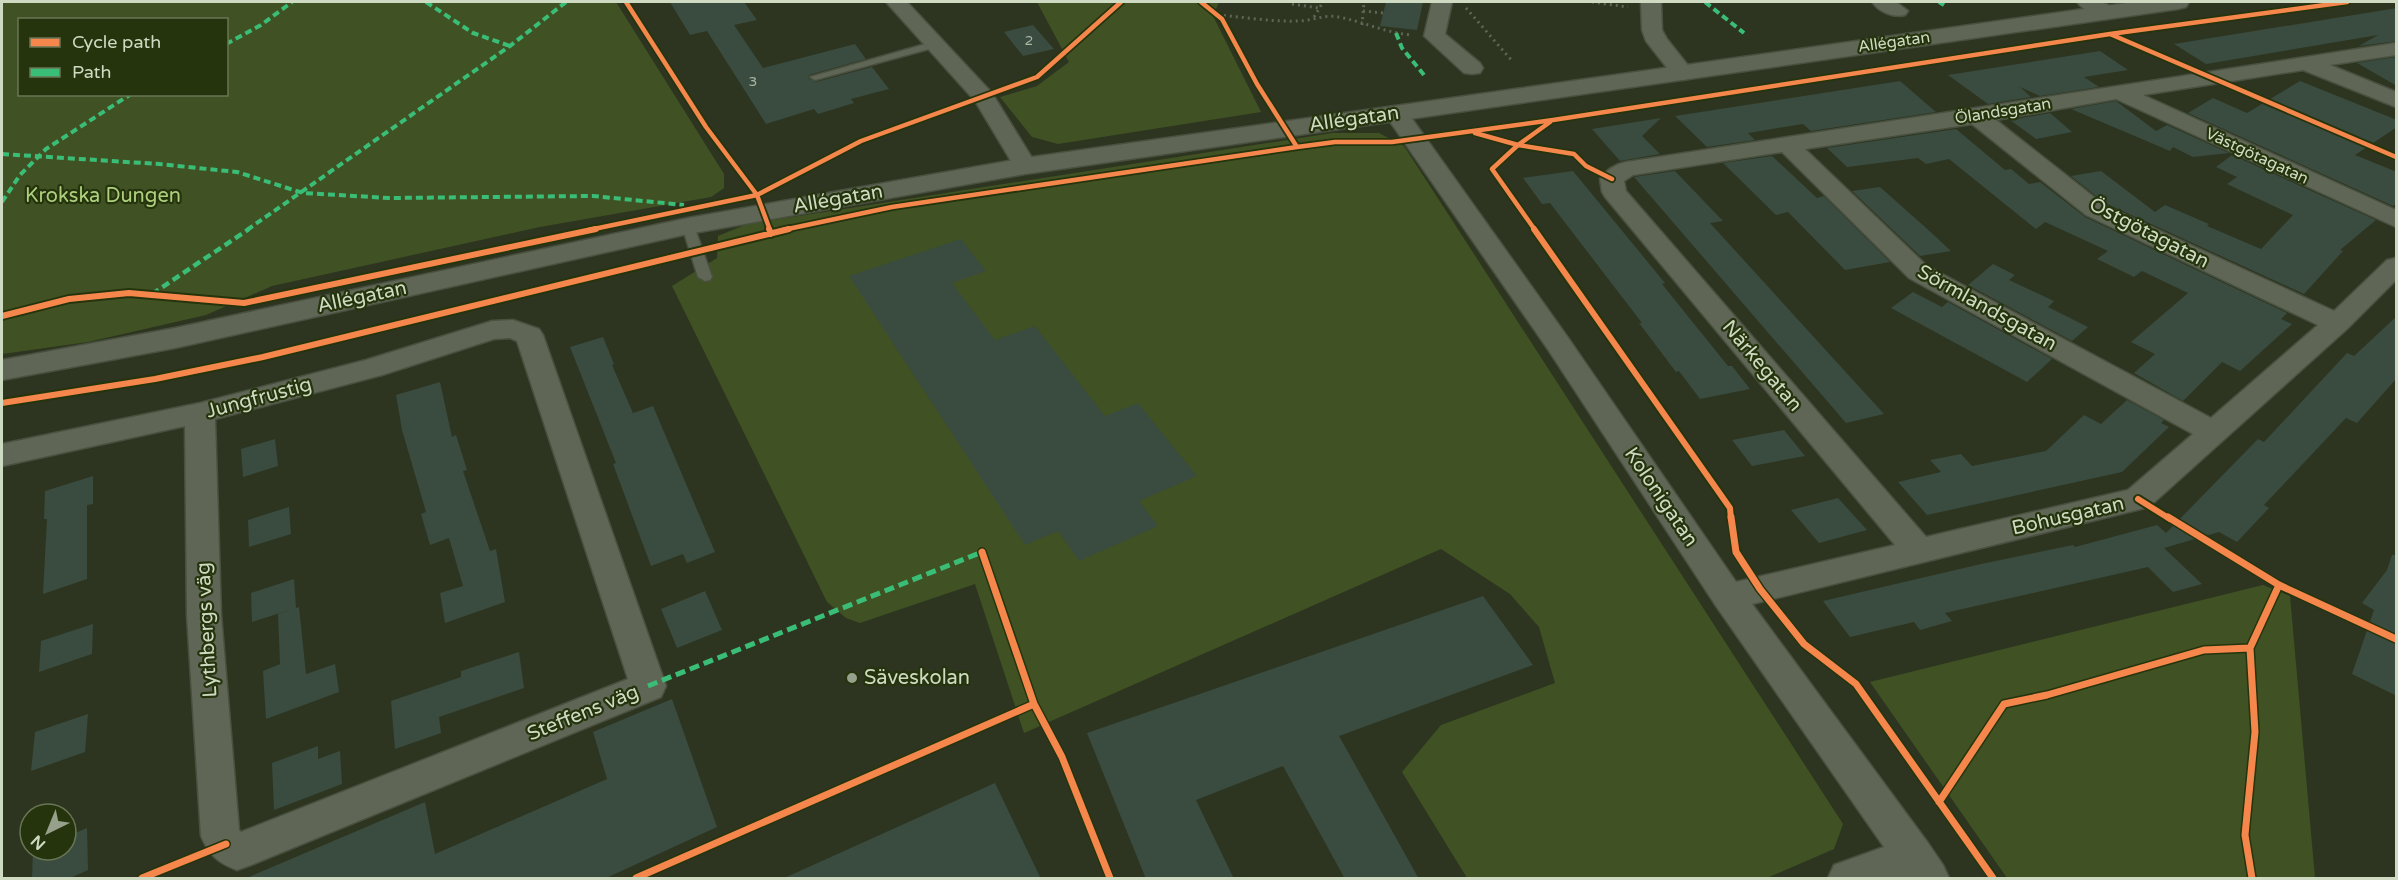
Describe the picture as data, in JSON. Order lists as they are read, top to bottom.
{
  "streets": {
    "street": [
      "Allégatan",
      "Ölandsgatan",
      "Västgötagatan",
      "Östgötagatan",
      "Sörmlandsgatan",
      "Närkegatan",
      "Jungfrustig",
      "Kolonigatan",
      "Bohusgatan",
      "Lythbergs väg",
      "Steffens väg"
    ]
  },
  "crossings": [
    ["Allégatan", "Kolonigatan"],
    ["Ölandsgatan", "Västgötagatan"],
    ["Ölandsgatan", "Östgötagatan"],
    ["Ölandsgatan", "Sörmlandsgatan"],
    ["Ölandsgatan", "Närkegatan"],
    ["Östgötagatan", "Bohusgatan"],
    ["Sörmlandsgatan", "Bohusgatan"],
    ["Närkegatan", "Bohusgatan"],
    ["Jungfrustig", "Lythbergs väg"],
    ["Jungfrustig", "Steffens väg"],
    ["Kolonigatan", "Bohusgatan"],
    ["Lythbergs väg", "Steffens väg"]
  ],
  "parks": ["Krokska Dungen"],
  "places": ["Säveskolan"],
  "house_numbers": ["2", "3"],
  "legend": ["Cycle path", "Path"],
  "north": "bottom left"
}
